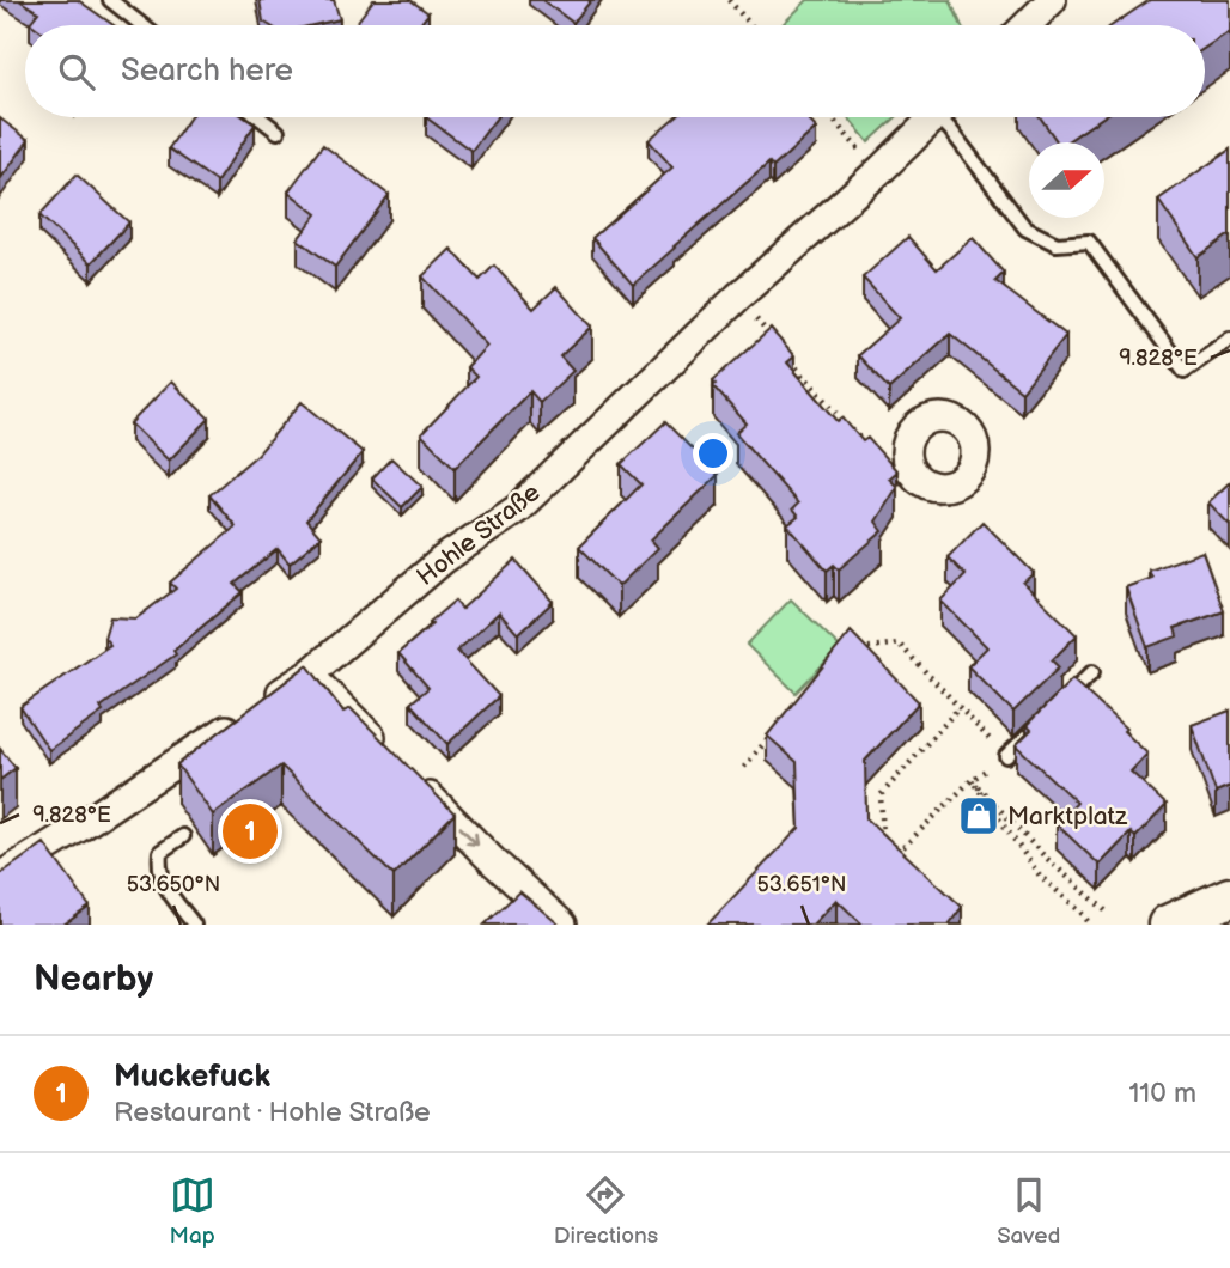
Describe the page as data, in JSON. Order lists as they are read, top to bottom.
{
  "streets": {
    "street": ["Hohle Straße"]
  },
  "places": {
    "shop": ["Marktplatz"]
  },
  "north": "right",
  "page": {
    "search": "Search here",
    "pins": "1",
    "heading": "Nearby",
    "list": [
      {
        "mark": "1",
        "name": "Muckefuck",
        "note": "Restaurant · Hohle Straße",
        "value": "110 m"
      }
    ],
    "nav": ["Map", "Directions", "Saved"]
  },
  "coordinates": ["9.828°E", "53.650°N", "53.651°N"]
}
